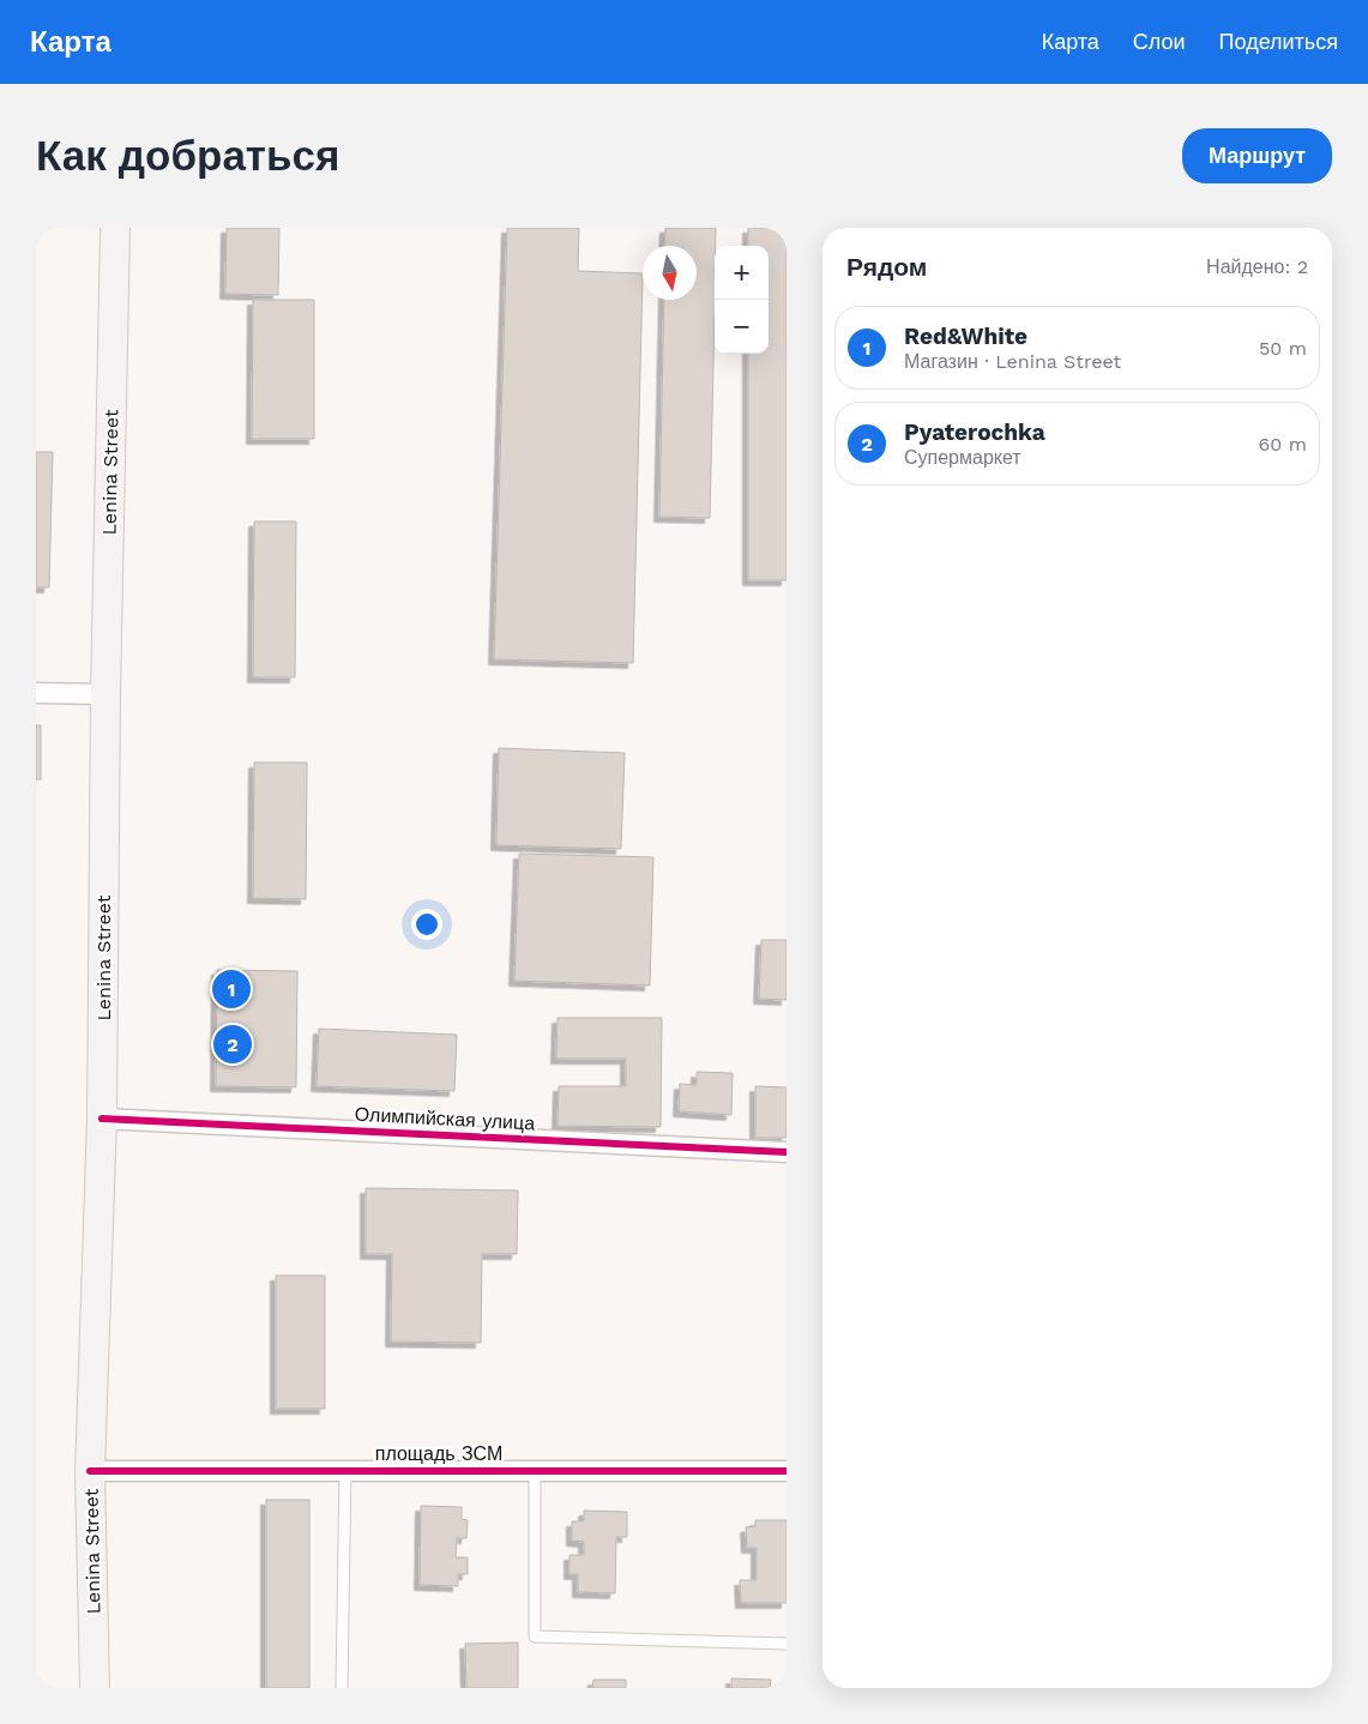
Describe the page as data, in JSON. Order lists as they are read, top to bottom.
{
  "streets": {
    "main road": ["Lenina Street"],
    "street": ["Олимпийская улица", "площадь ЗСМ"]
  },
  "crossings": [
    ["Lenina Street", "Олимпийская улица"],
    ["Lenina Street", "площадь ЗСМ"]
  ],
  "north": "bottom",
  "page": {
    "header": "Карта",
    "nav": ["Карта", "Слои", "Поделиться"],
    "buttons": "Маршрут",
    "title": "Как добраться",
    "heading": ["Рядом", "Найдено: 2"],
    "map_buttons": ["+", "−"],
    "list": [
      {
        "mark": "1",
        "name": "Red&White",
        "note": "Магазин · Lenina Street",
        "value": "50 m"
      },
      {
        "mark": "2",
        "name": "Pyaterochka",
        "note": "Супермаркет",
        "value": "60 m"
      }
    ],
    "pins": ["1", "2"]
  }
}
